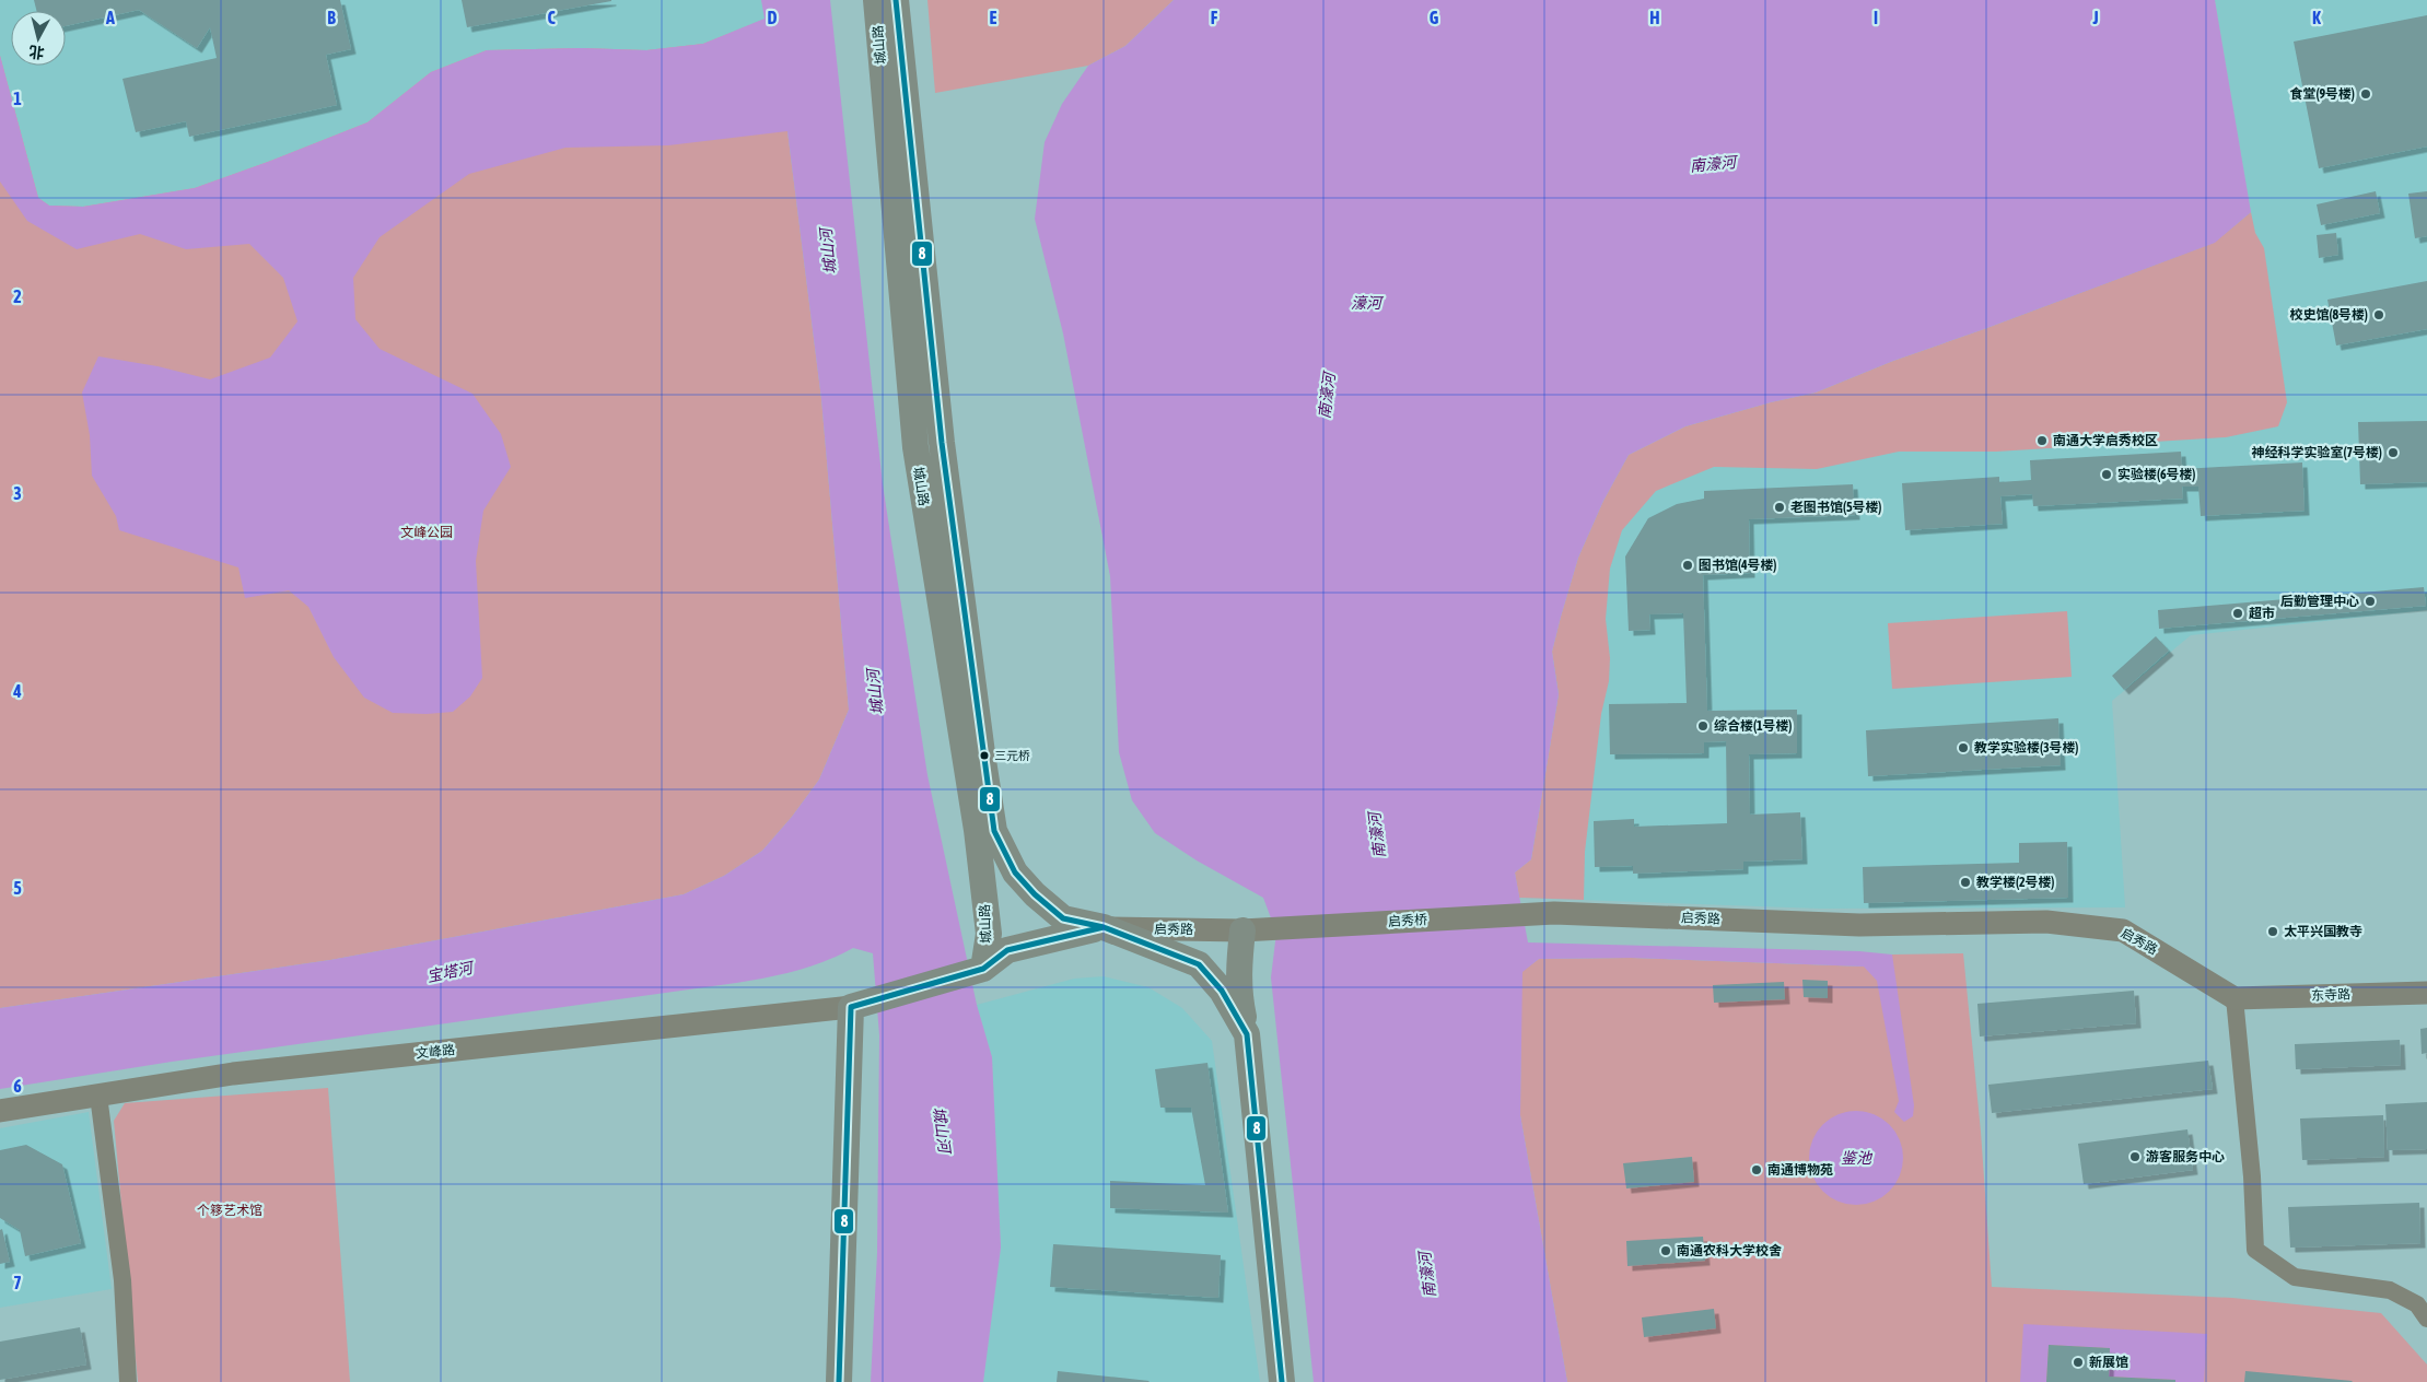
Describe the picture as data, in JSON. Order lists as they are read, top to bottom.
{
  "streets": {
    "main road": ["城山路"],
    "street": [
      "启秀路",
      "启秀桥",
      "东寺路",
      "文峰路"
    ]
  },
  "crossings": [
    ["城山路", "启秀路"],
    ["启秀路", "启秀桥"],
    ["启秀路", "东寺路"]
  ],
  "water": [
    "南濠河",
    "城山河",
    "濠河",
    "宝塔河",
    "鉴池"
  ],
  "parks": ["文峰公园", "个簃艺术馆"],
  "places": [
    "食堂(9号楼)",
    "校史馆(8号楼)",
    "南通大学启秀校区",
    "神经科学实验室(7号楼)",
    "实验楼(6号楼)",
    "老图书馆(5号楼)",
    "图书馆(4号楼)",
    "后勤管理中心",
    "超市",
    "综合楼(1号楼)",
    "教学实验楼(3号楼)",
    "三元桥",
    "教学楼(2号楼)",
    "太平兴国教寺",
    "游客服务中心",
    "南通博物苑",
    "南通农科大学校舍",
    "新展馆"
  ],
  "lines": ["transit line 8"],
  "north": "bottom",
  "grid": {
    "columns": [
      "A",
      "B",
      "C",
      "D",
      "E",
      "F",
      "G",
      "H",
      "I",
      "J",
      "K"
    ],
    "rows": [
      "1",
      "2",
      "3",
      "4",
      "5",
      "6",
      "7"
    ]
  }
}
